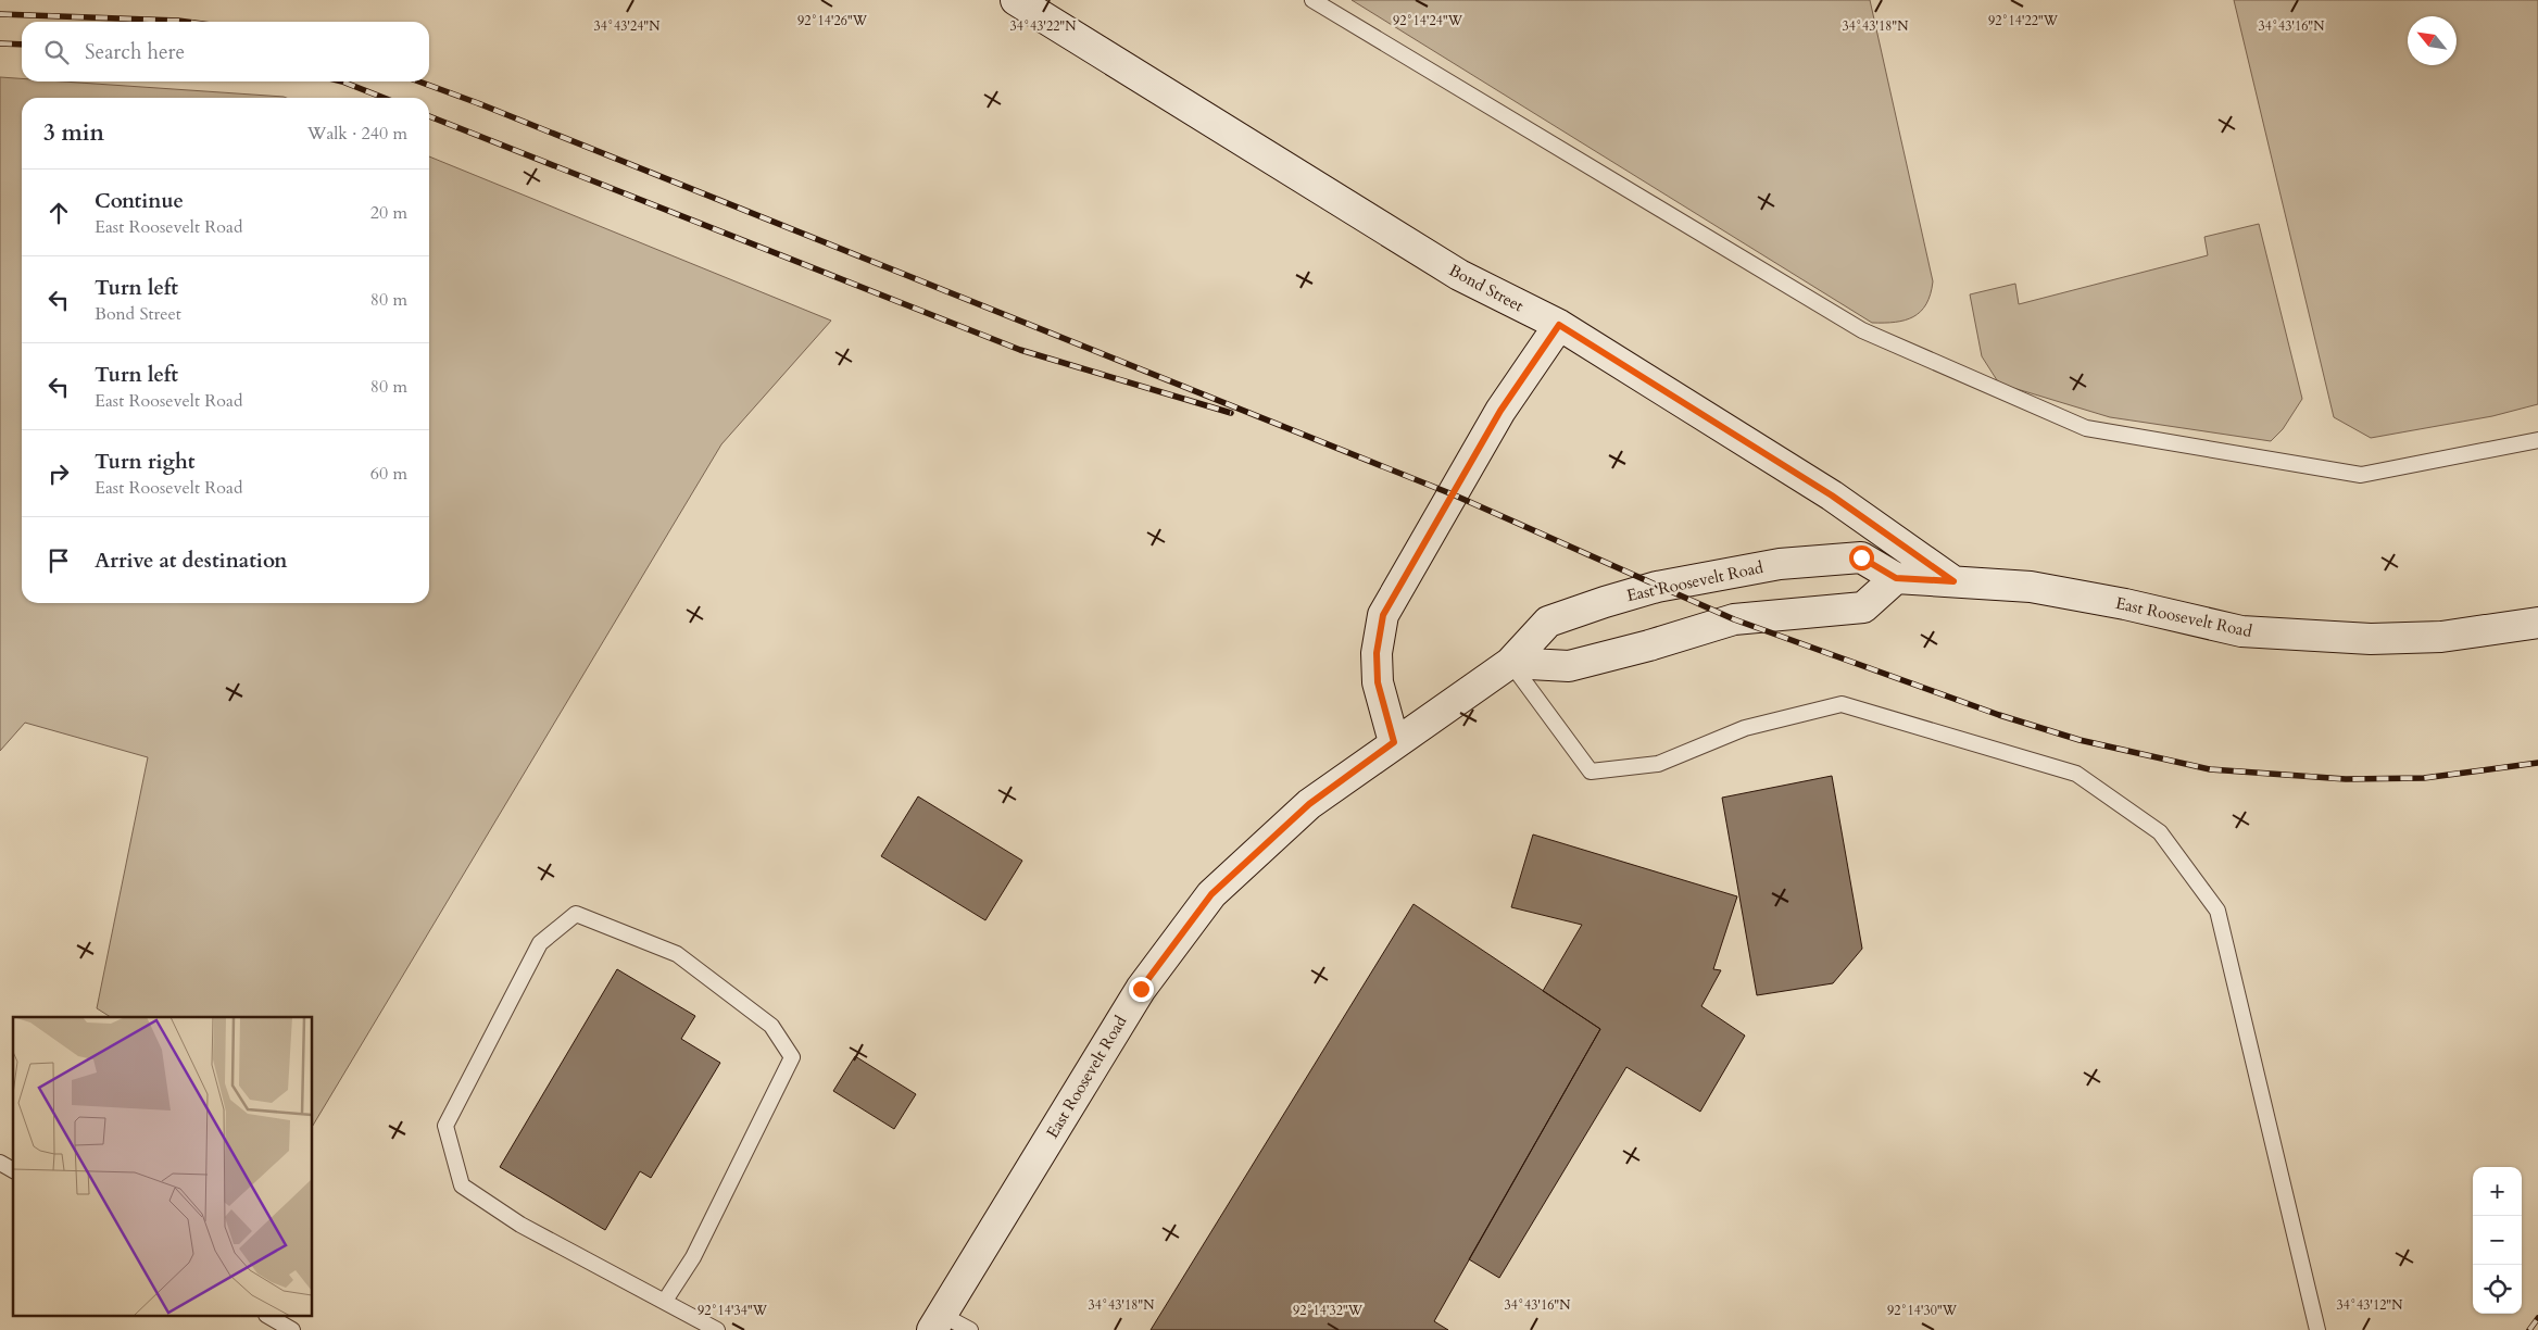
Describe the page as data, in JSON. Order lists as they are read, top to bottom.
{
  "streets": {
    "main road": ["Bond Street", "East Roosevelt Road"]
  },
  "crossings": [
    ["Bond Street", "East Roosevelt Road"]
  ],
  "north": "top left",
  "page": {
    "search": "Search here",
    "heading": ["3 min", "Walk · 240 m"],
    "list": [
      ["Continue", "East Roosevelt Road", "20 m"],
      ["Turn left", "Bond Street", "80 m"],
      ["Turn left", "East Roosevelt Road", "80 m"],
      ["Turn right", "East Roosevelt Road", "60 m"],
      "Arrive at destination"
    ],
    "map_buttons": ["+", "−"]
  },
  "coordinates": [
    "92°14'26\"W",
    "92°14'24\"W",
    "92°14'22\"W",
    "34°43'24\"N",
    "34°43'22\"N",
    "34°43'18\"N",
    "34°43'16\"N",
    "34°43'12\"N",
    "92°14'34\"W",
    "92°14'32\"W",
    "92°14'30\"W"
  ]
}
